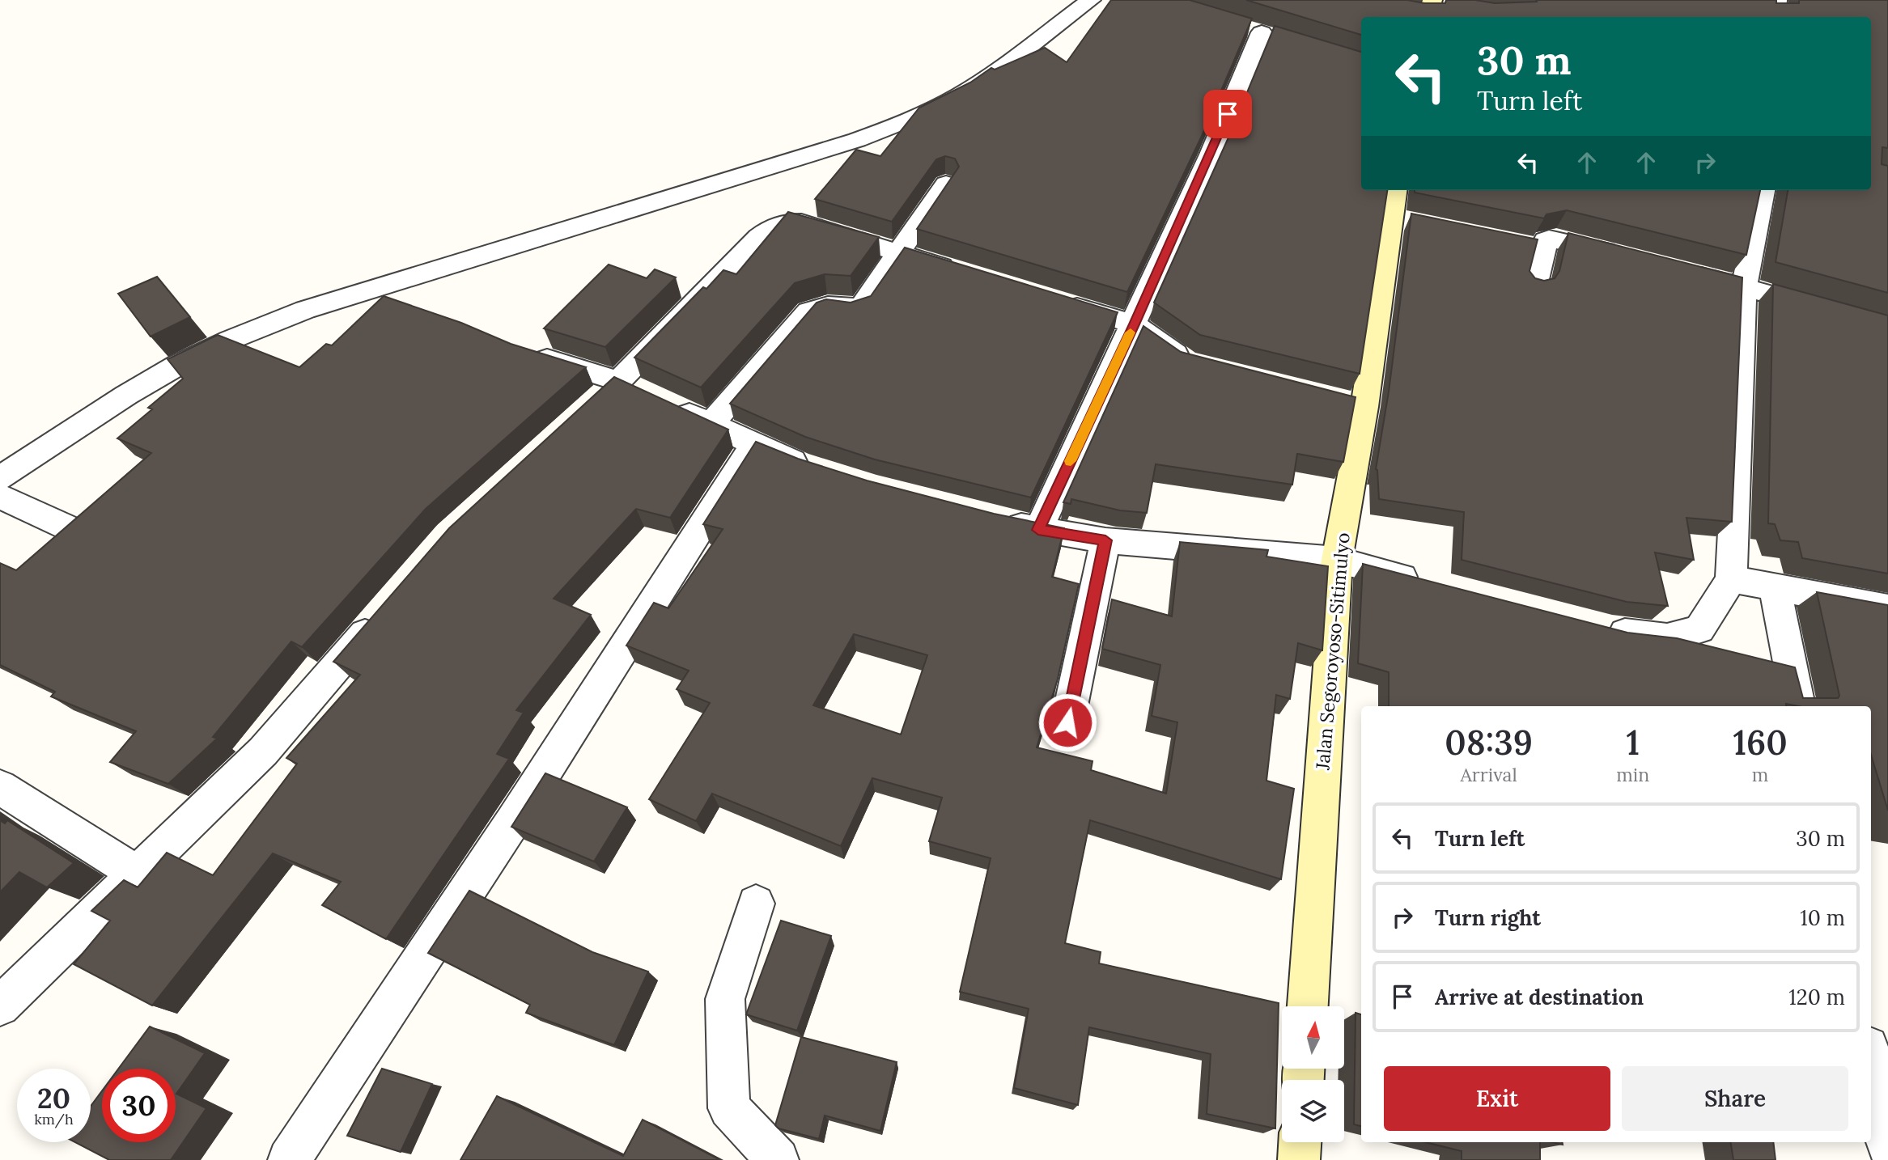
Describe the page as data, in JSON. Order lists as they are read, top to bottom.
{
  "streets": {
    "main road": ["Jalan Segoroyoso-Sitimulyo"]
  },
  "north": "top",
  "page": {
    "turn": ["30 m", "Turn left"],
    "eta": [
      "08:39",
      "Arrival",
      "1",
      "min",
      "160",
      "m"
    ],
    "list": [
      {
        "name": "Turn left",
        "value": "30 m"
      },
      {
        "name": "Turn right",
        "value": "10 m"
      },
      {
        "name": "Arrive at destination",
        "value": "120 m"
      }
    ],
    "buttons": ["Exit", "Share"],
    "speed": "20 km/h",
    "limit": "30"
  }
}
